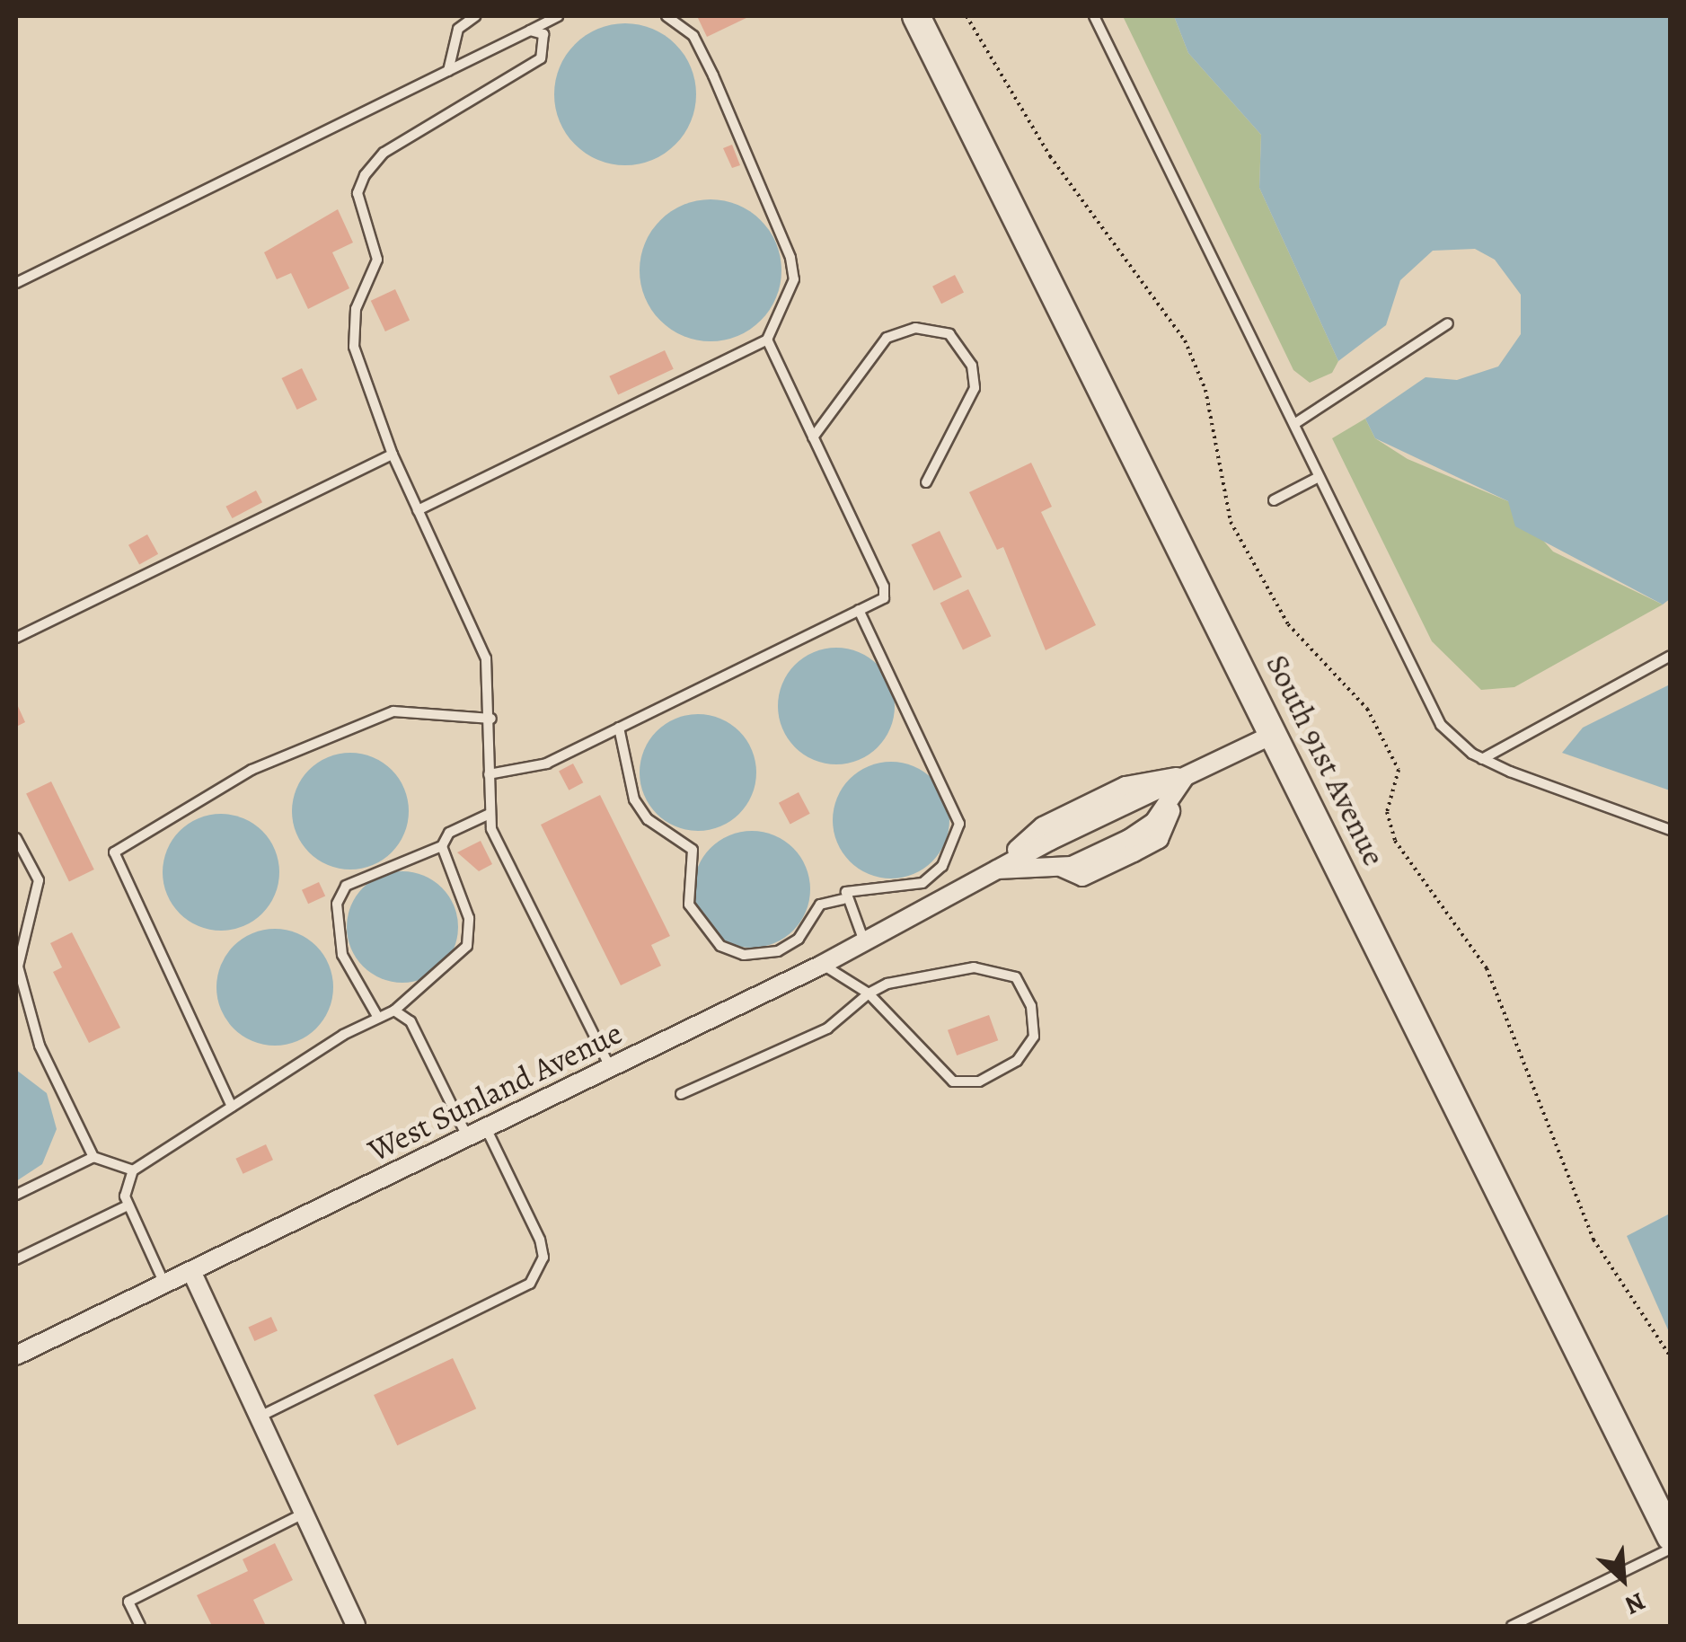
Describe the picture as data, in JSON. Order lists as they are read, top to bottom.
{
  "streets": {
    "main road": ["South 91st Avenue"],
    "street": ["West Sunland Avenue"]
  },
  "crossings": [
    ["South 91st Avenue", "West Sunland Avenue"]
  ],
  "north": "bottom right"
}
